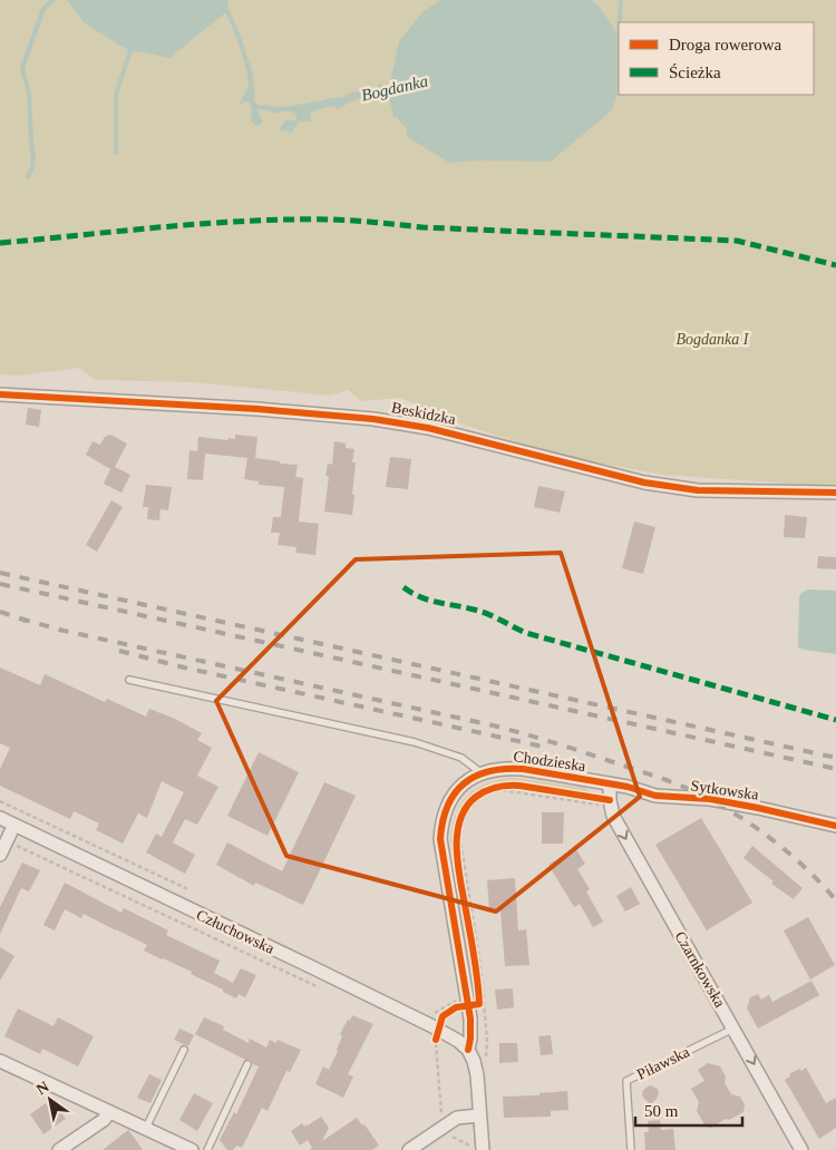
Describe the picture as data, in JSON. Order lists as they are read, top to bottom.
{
  "streets": {
    "street": [
      "Beskidzka",
      "Chodzieska",
      "Sytkowska",
      "Człuchowska",
      "Czarnkowska"
    ],
    "lane": ["Piławska"]
  },
  "crossings": [
    ["Chodzieska", "Sytkowska"],
    ["Chodzieska", "Człuchowska"],
    ["Chodzieska", "Czarnkowska"],
    ["Sytkowska", "Czarnkowska"],
    ["Czarnkowska", "Piławska"]
  ],
  "one_way": ["Czarnkowska"],
  "water": ["Bogdanka"],
  "parks": ["Bogdanka I"],
  "legend": ["Droga rowerowa", "Ścieżka"],
  "scale_bar": "50 m",
  "north": "top left"
}
